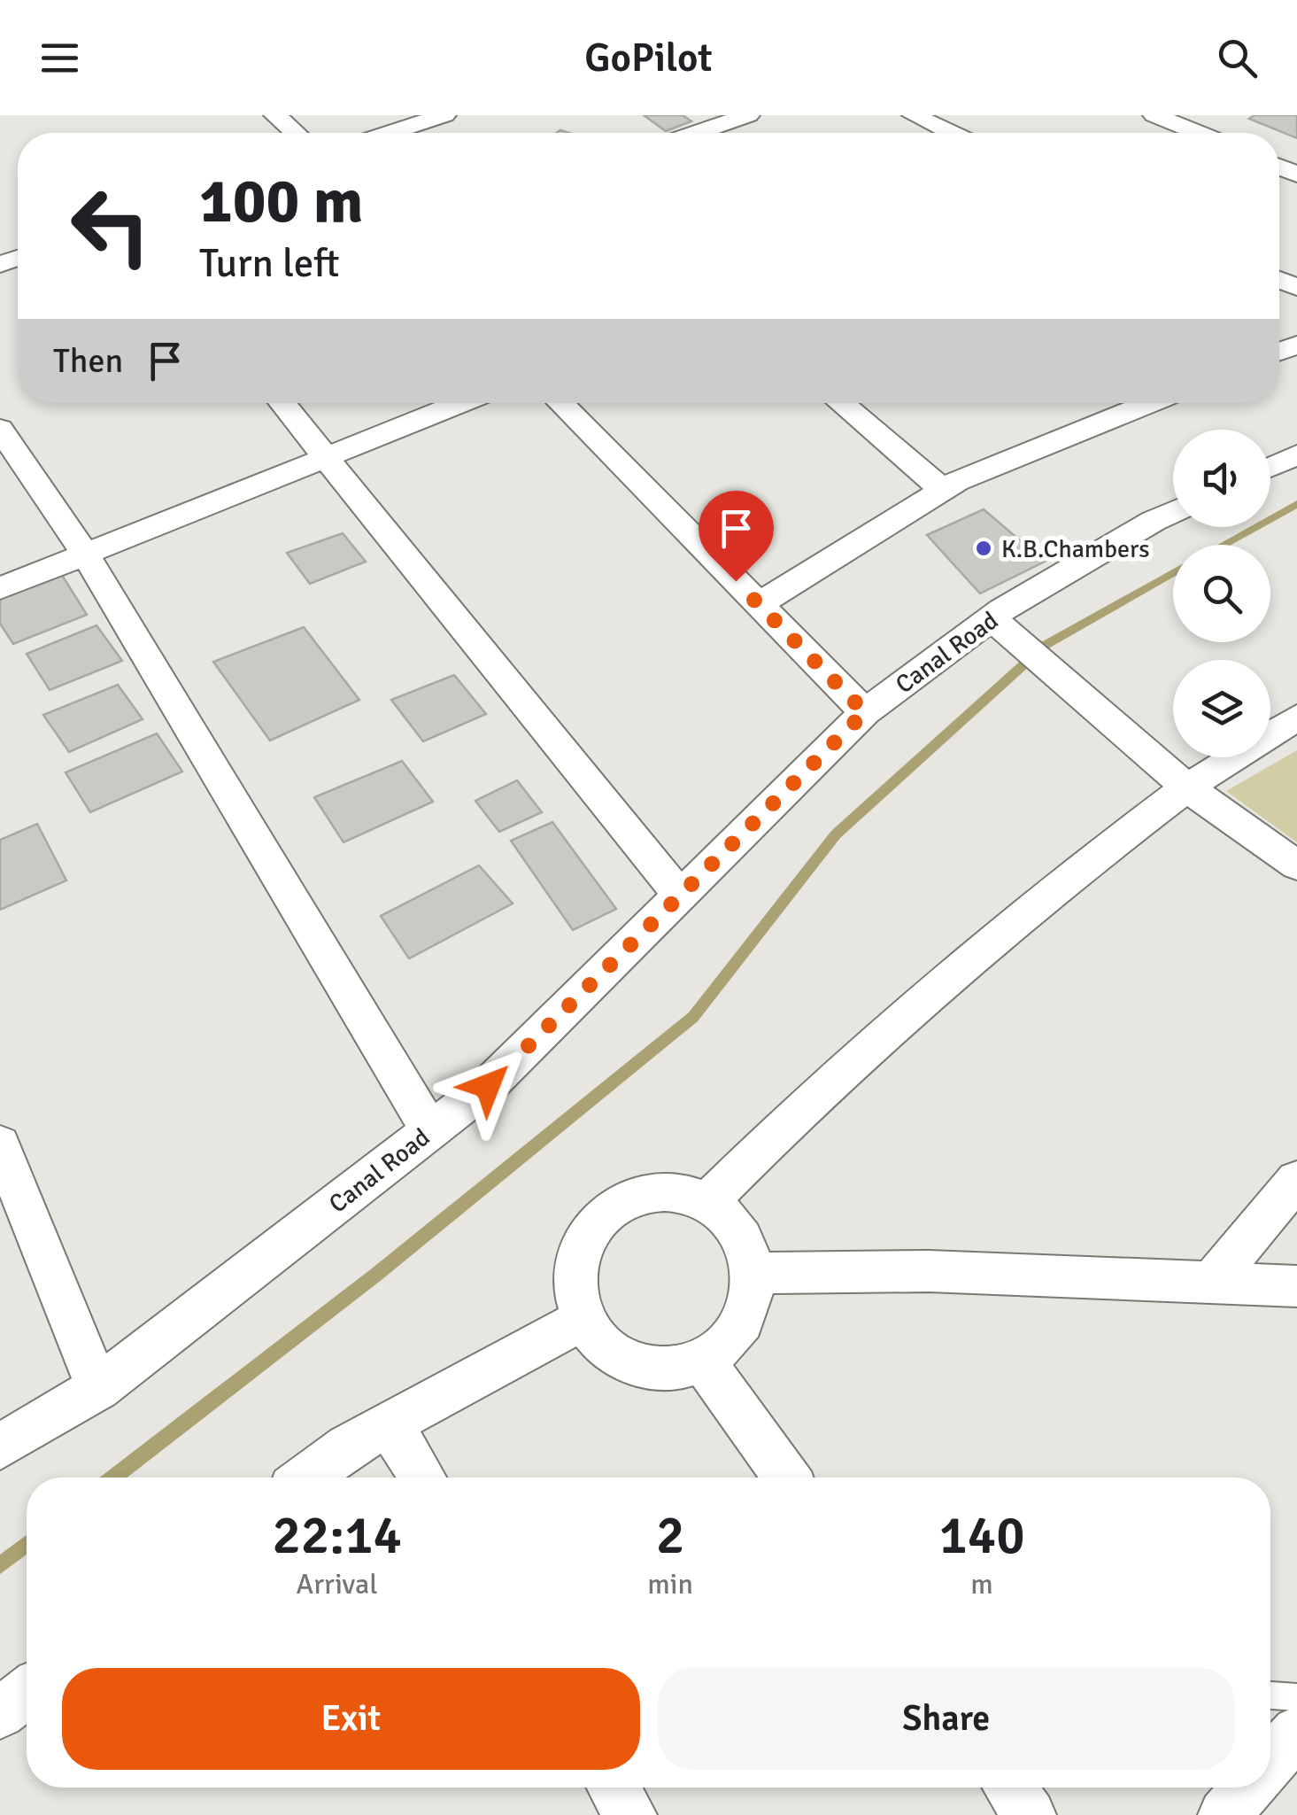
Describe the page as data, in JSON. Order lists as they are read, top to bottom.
{
  "streets": {
    "street": ["Canal Road"]
  },
  "places": ["K.B.Chambers"],
  "page": {
    "header": "GoPilot",
    "turn": ["100 m", "Turn left"],
    "then": "Then",
    "eta": [
      "22:14",
      "Arrival",
      "2",
      "min",
      "140",
      "m"
    ],
    "buttons": ["Exit", "Share"]
  }
}
